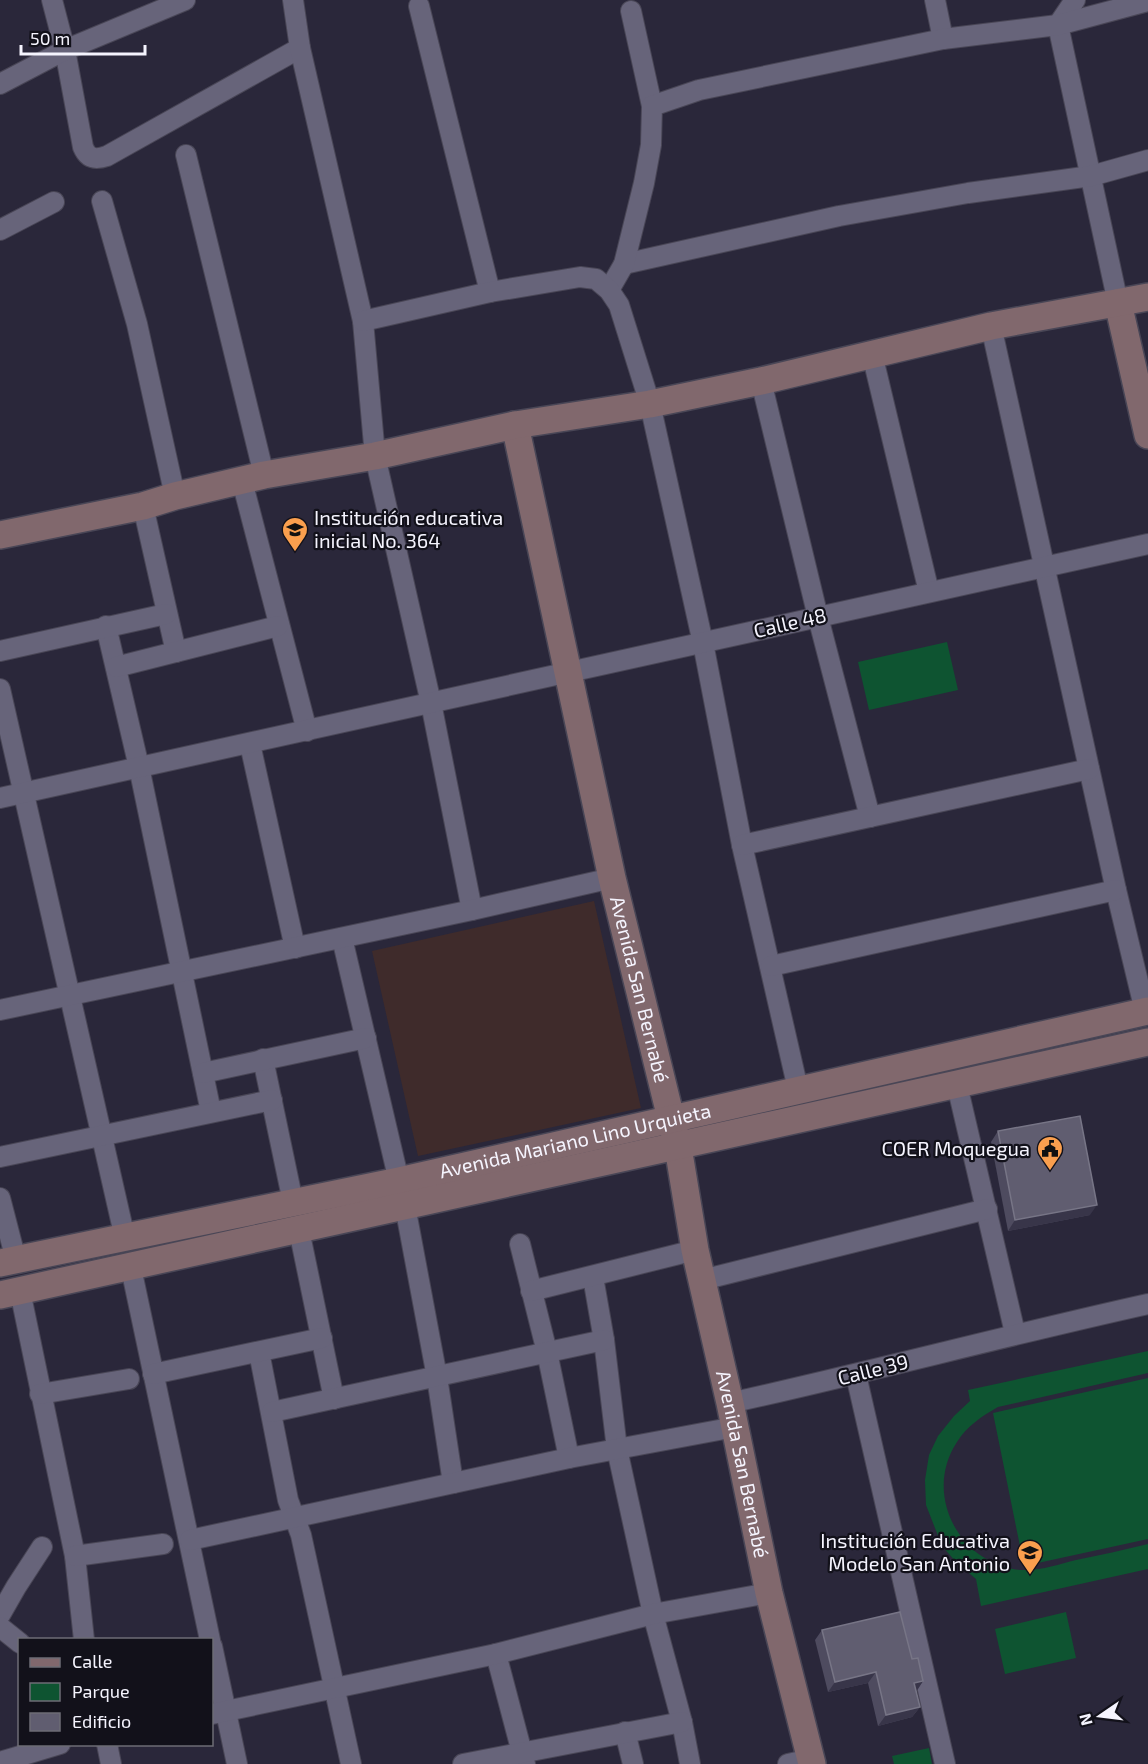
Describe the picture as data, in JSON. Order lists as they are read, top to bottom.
{
  "streets": {
    "street": [
      "Calle 48",
      "Avenida San Bernabé",
      "Avenida Mariano Lino Urquieta",
      "Calle 39"
    ]
  },
  "crossings": [
    ["Calle 48", "Avenida San Bernabé"],
    ["Avenida San Bernabé", "Avenida Mariano Lino Urquieta"],
    ["Avenida San Bernabé", "Calle 39"]
  ],
  "places": {
    "school or university": ["Institución educativa inicial No. 364", "Institución Educativa Modelo San Antonio"],
    "public building": ["COER Moquegua"]
  },
  "legend": ["Calle", "Parque", "Edificio"],
  "scale_bar": "50 m",
  "north": "left"
}
